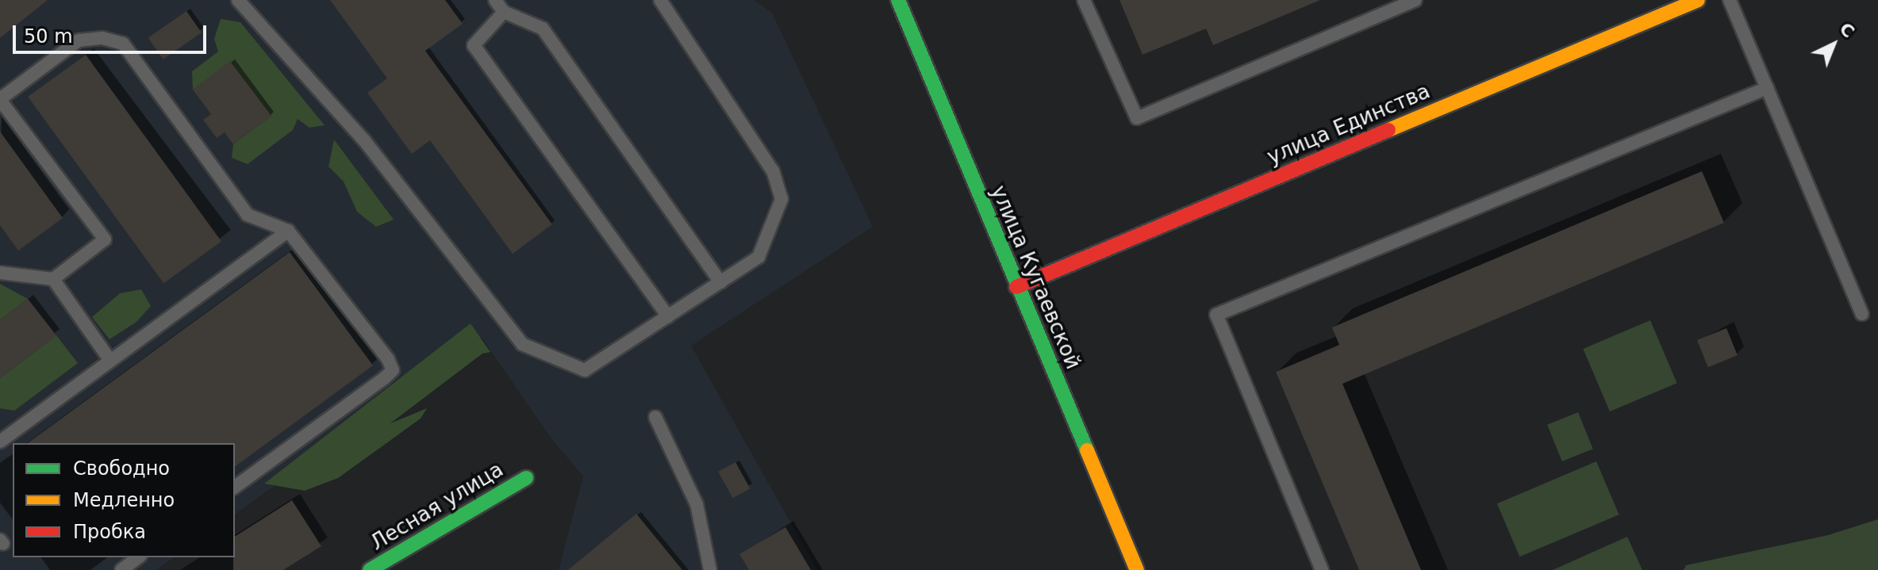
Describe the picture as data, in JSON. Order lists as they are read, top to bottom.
{
  "streets": {
    "street": ["улица Единства", "улица Кугаевской", "Лесная улица"]
  },
  "crossings": [
    ["улица Единства", "улица Кугаевской"]
  ],
  "legend": ["Свободно", "Медленно", "Пробка"],
  "scale_bar": "50 m",
  "north": "top right"
}
